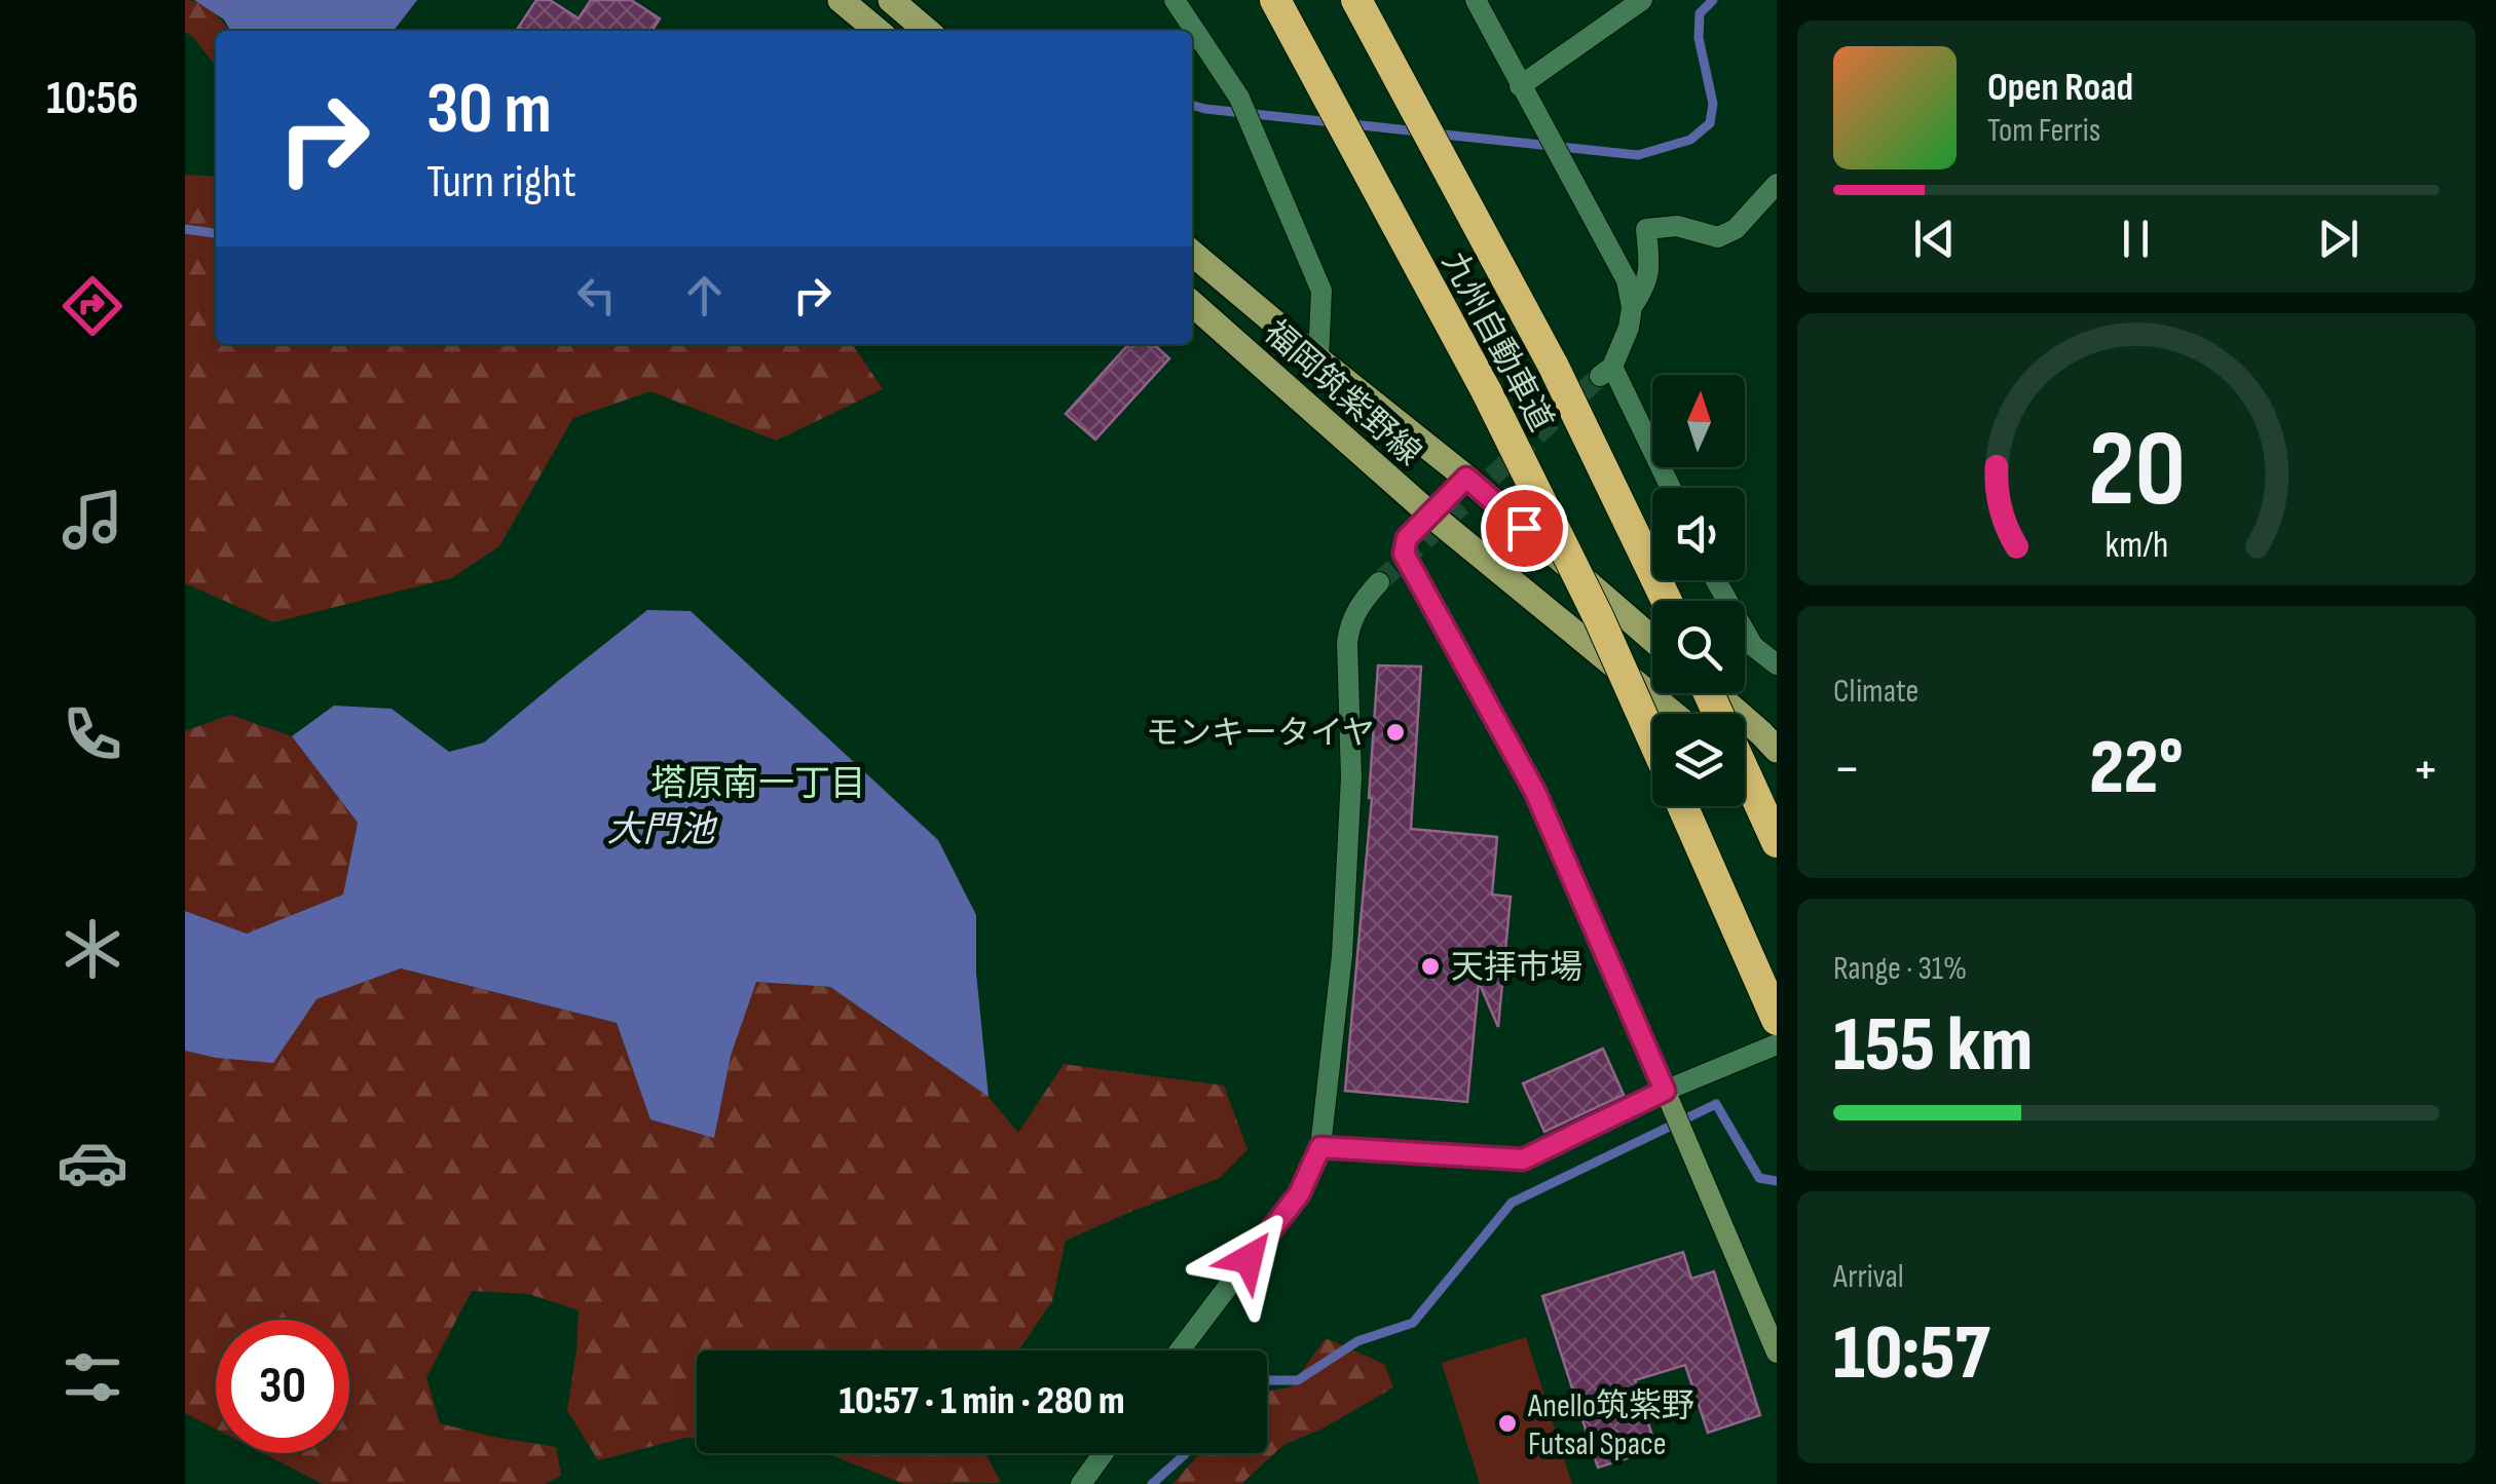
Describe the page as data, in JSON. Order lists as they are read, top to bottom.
{
  "streets": {
    "highway": ["九州自動車道"],
    "main road": ["福岡筑紫野線"]
  },
  "districts": ["塔原南一丁目"],
  "water": ["大門池"],
  "places": ["モンキータイヤ", "天拝市場", "Anello筑紫野 Futsal Space"],
  "north": "top",
  "page": {
    "tabs": "10:56",
    "turn": ["30 m", "Turn right"],
    "song": ["Open Road", "Tom Ferris"],
    "tile": [
      "Climate",
      ["Range · 31%", "155 km"],
      ["Arrival", "10:57"]
    ],
    "heat": ["−", "22°", "+"],
    "limit": "30",
    "trip": "10:57 · 1 min · 280 m",
    "gauge": ["20", "km/h"]
  }
}
